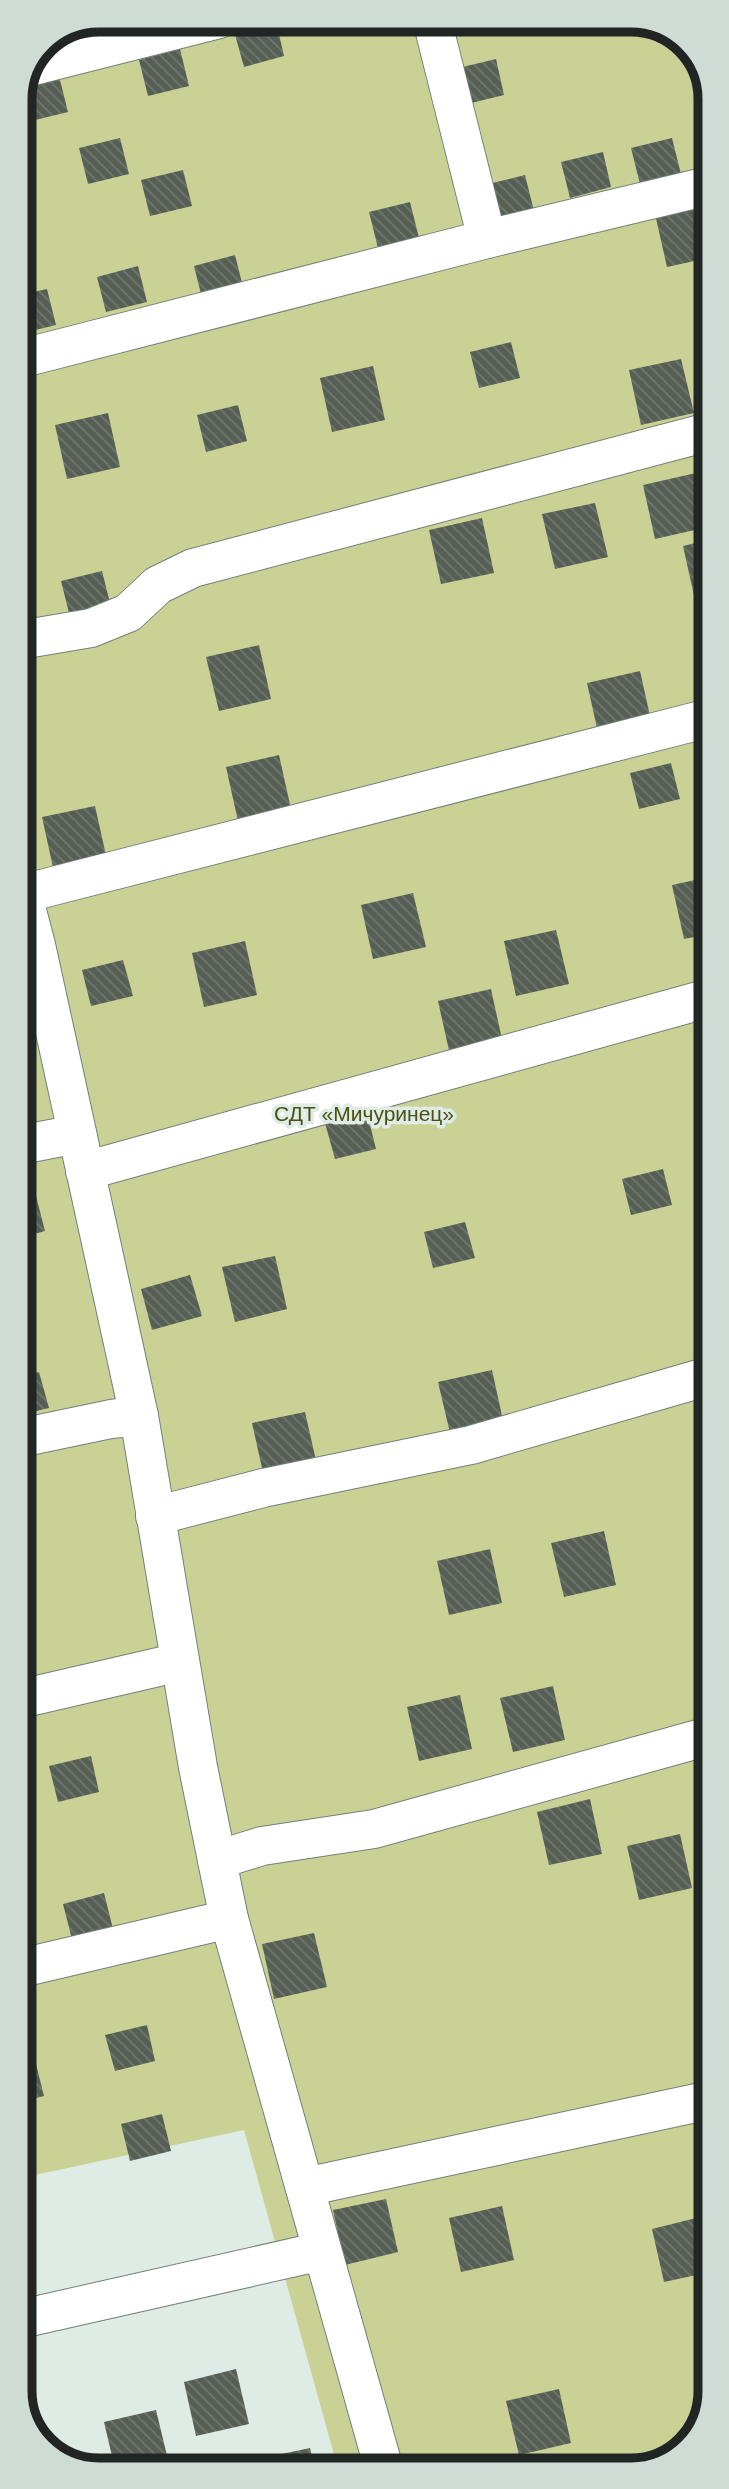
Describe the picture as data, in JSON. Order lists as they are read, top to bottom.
{
  "parks": ["СДТ «Мичуринец»"]
}
